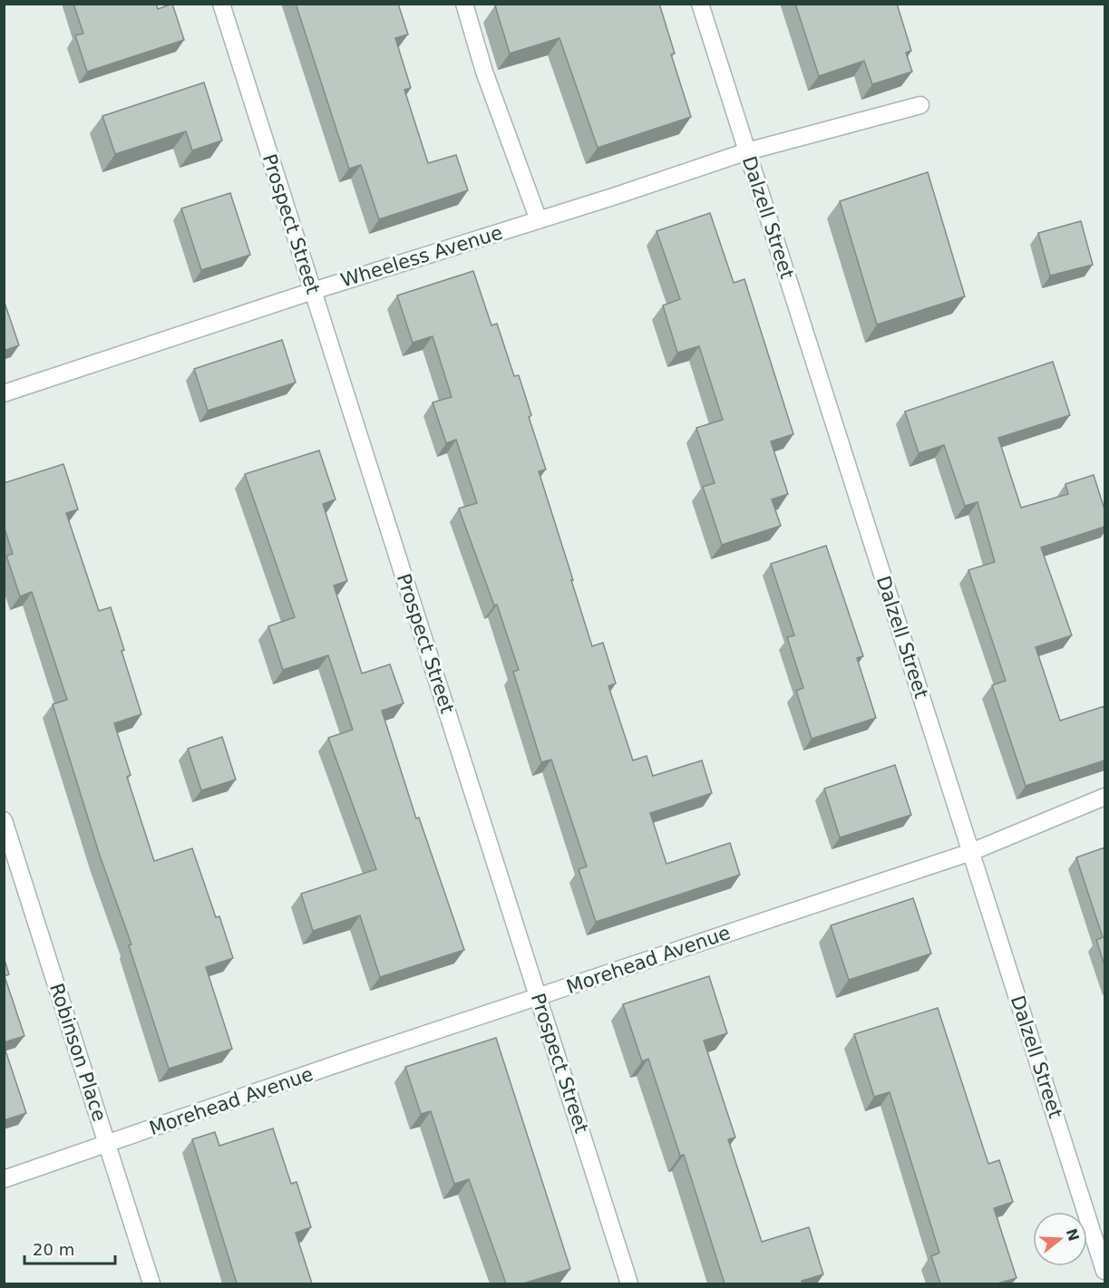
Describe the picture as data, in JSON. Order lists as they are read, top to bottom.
{
  "streets": {
    "street": [
      "Dalzell Street",
      "Prospect Street",
      "Wheeless Avenue",
      "Morehead Avenue",
      "Robinson Place"
    ]
  },
  "crossings": [
    ["Dalzell Street", "Wheeless Avenue"],
    ["Dalzell Street", "Morehead Avenue"],
    ["Prospect Street", "Wheeless Avenue"],
    ["Prospect Street", "Morehead Avenue"],
    ["Morehead Avenue", "Robinson Place"]
  ],
  "scale_bar": "20 m",
  "north": "right"
}
